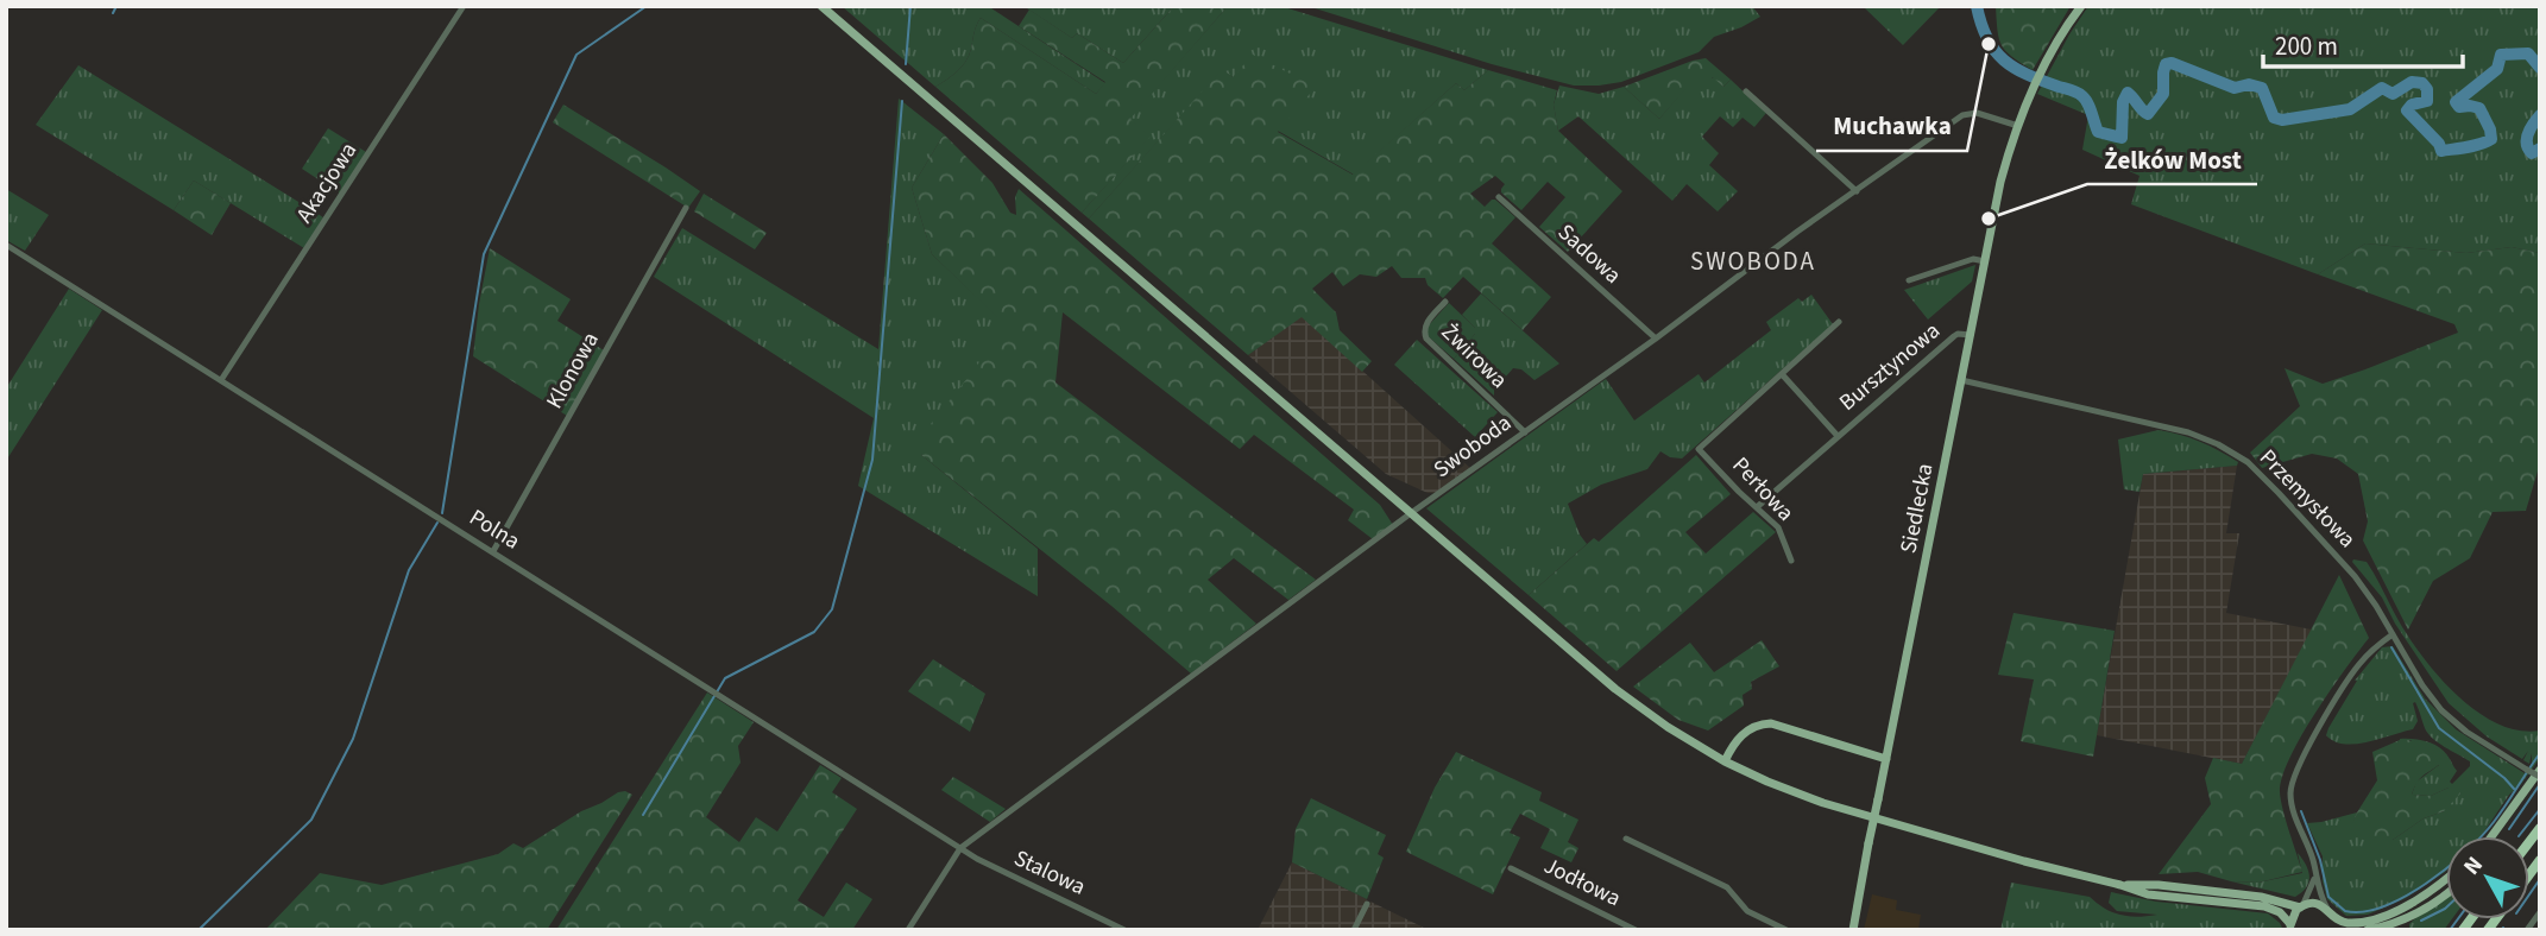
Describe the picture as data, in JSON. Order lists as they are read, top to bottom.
{
  "streets": {
    "main road": ["Siedlecka"],
    "street": [
      "Akacjowa",
      "Sadowa",
      "Żwirowa",
      "Bursztynowa",
      "Klonowa",
      "Swoboda",
      "Perłowa",
      "Przemysłowa",
      "Polna",
      "Stalowa",
      "Jodłowa"
    ]
  },
  "crossings": [
    ["Akacjowa", "Polna"],
    ["Sadowa", "Swoboda"],
    ["Żwirowa", "Swoboda"],
    ["Bursztynowa", "Perłowa"],
    ["Bursztynowa", "Siedlecka"],
    ["Klonowa", "Polna"],
    ["Swoboda", "Siedlecka"],
    ["Swoboda", "Polna"],
    ["Swoboda", "Stalowa"],
    ["Przemysłowa", "Siedlecka"],
    ["Polna", "Stalowa"]
  ],
  "districts": ["SWOBODA"],
  "places": ["Muchawka", "Żelków Most"],
  "scale_bar": "200 m",
  "north": "top left"
}
